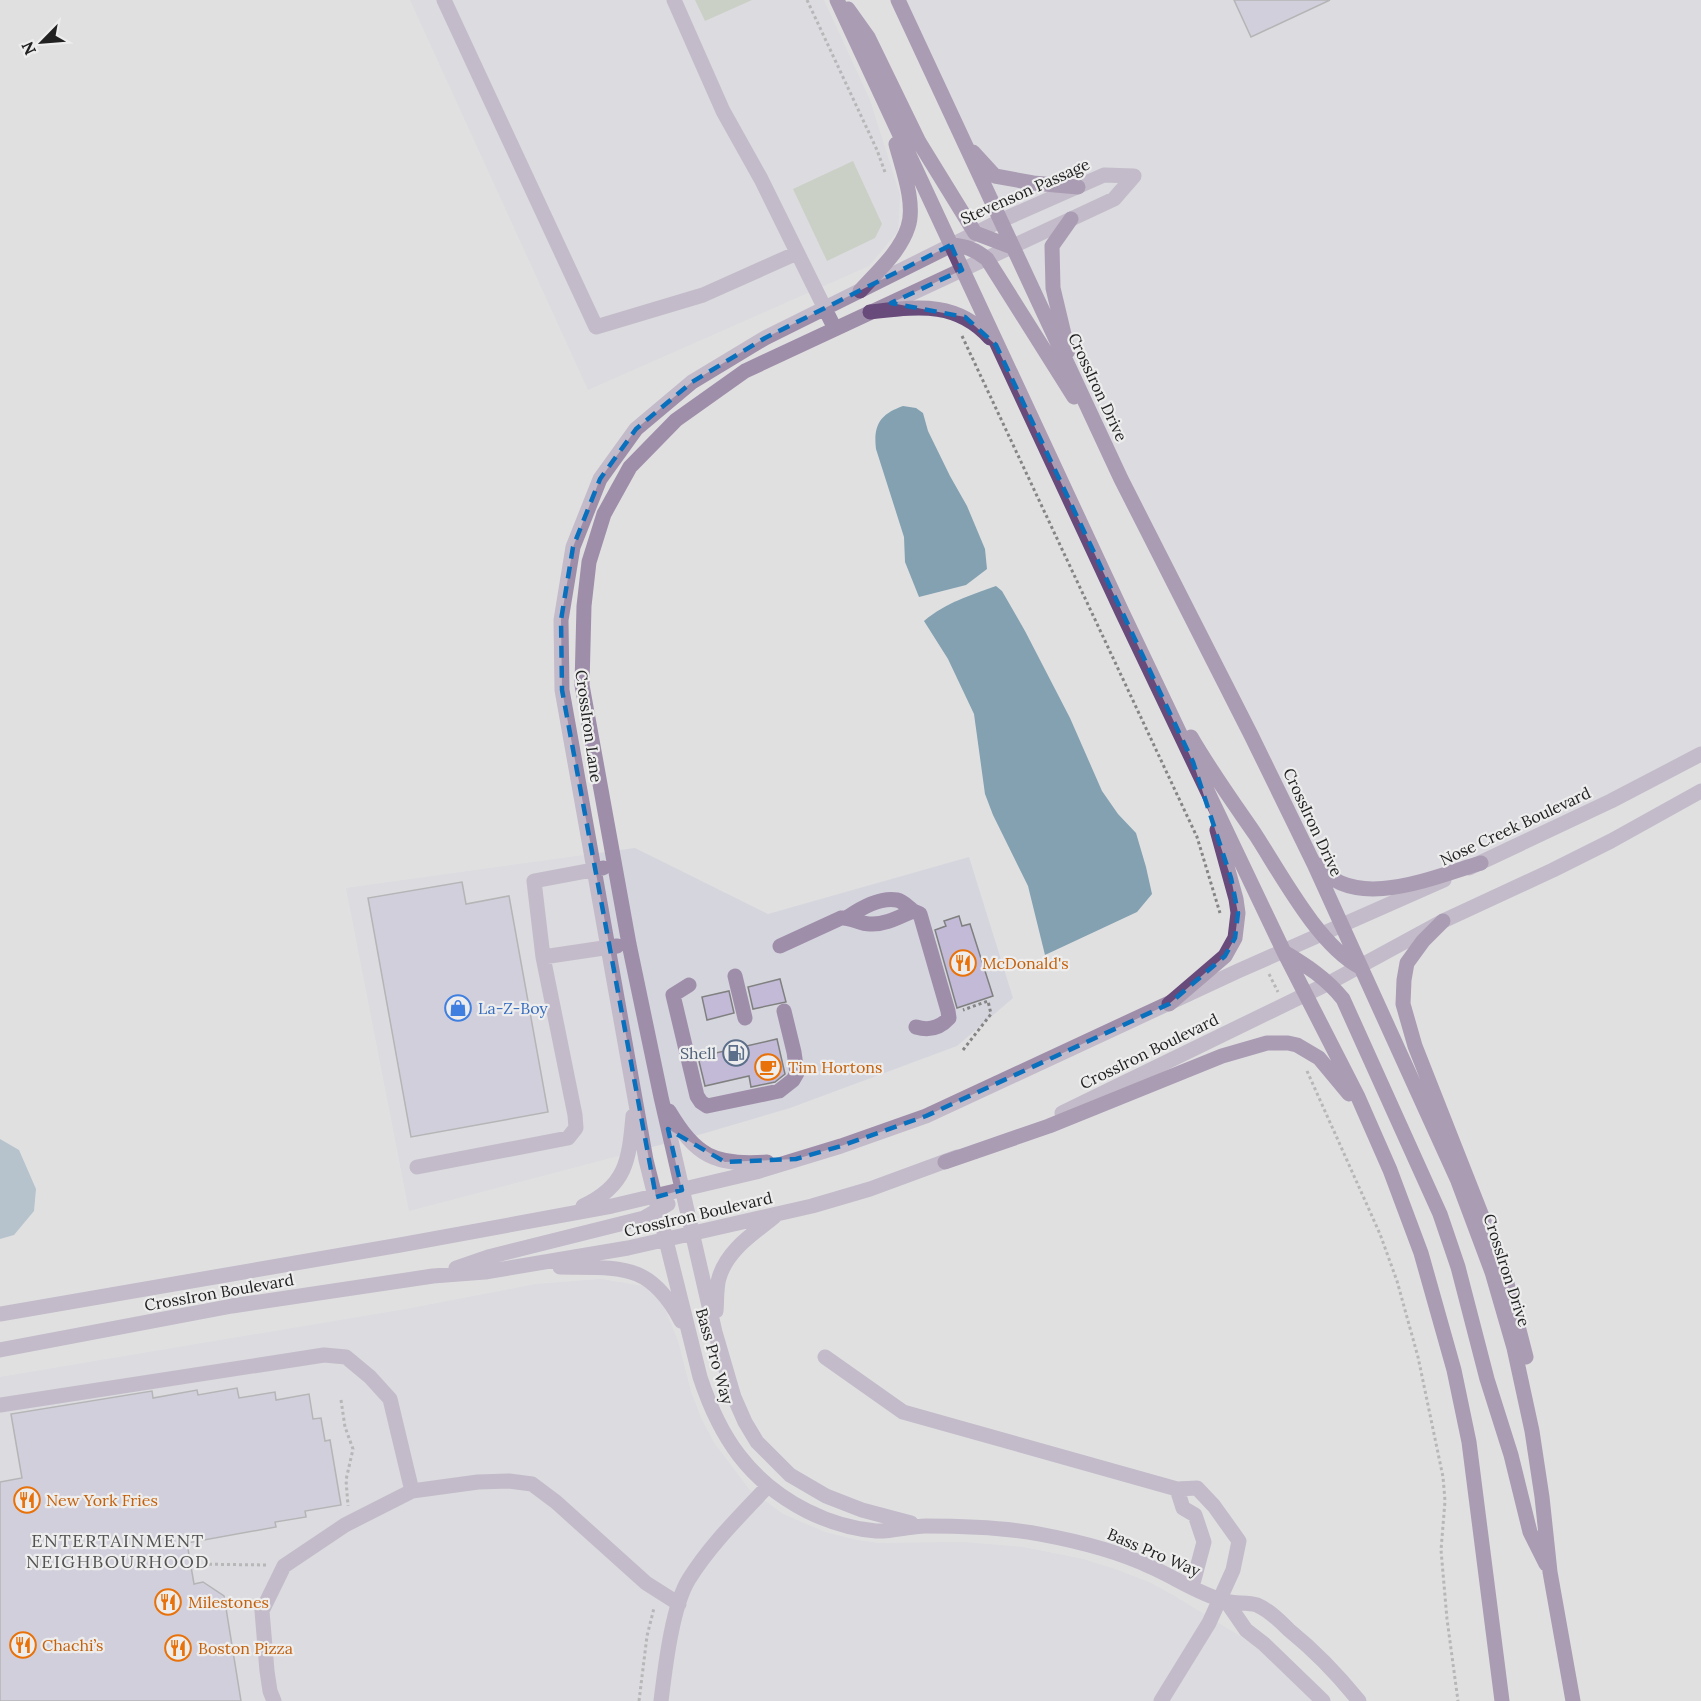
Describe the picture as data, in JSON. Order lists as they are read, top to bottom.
{
  "streets": {
    "main road": ["CrossIron Drive"],
    "street": [
      "Stevenson Passage",
      "CrossIron Lane",
      "Nose Creek Boulevard",
      "CrossIron Boulevard",
      "Bass Pro Way"
    ]
  },
  "crossings": [
    ["Stevenson Passage", "CrossIron Drive"],
    ["Stevenson Passage", "CrossIron Lane"],
    ["CrossIron Drive", "Nose Creek Boulevard"],
    ["CrossIron Drive", "CrossIron Boulevard"],
    ["CrossIron Lane", "CrossIron Boulevard"],
    ["CrossIron Lane", "Bass Pro Way"],
    ["Nose Creek Boulevard", "CrossIron Boulevard"],
    ["CrossIron Boulevard", "Bass Pro Way"]
  ],
  "districts": ["ENTERTAINMENT NEIGHBOURHOOD"],
  "places": {
    "restaurant": [
      "McDonald's",
      "New York Fries",
      "Milestones",
      "Chachi’s",
      "Boston Pizza"
    ],
    "shop": ["La-Z-Boy"],
    "fuel station": ["Shell"],
    "cafe": ["Tim Hortons"]
  },
  "north": "bottom left"
}
